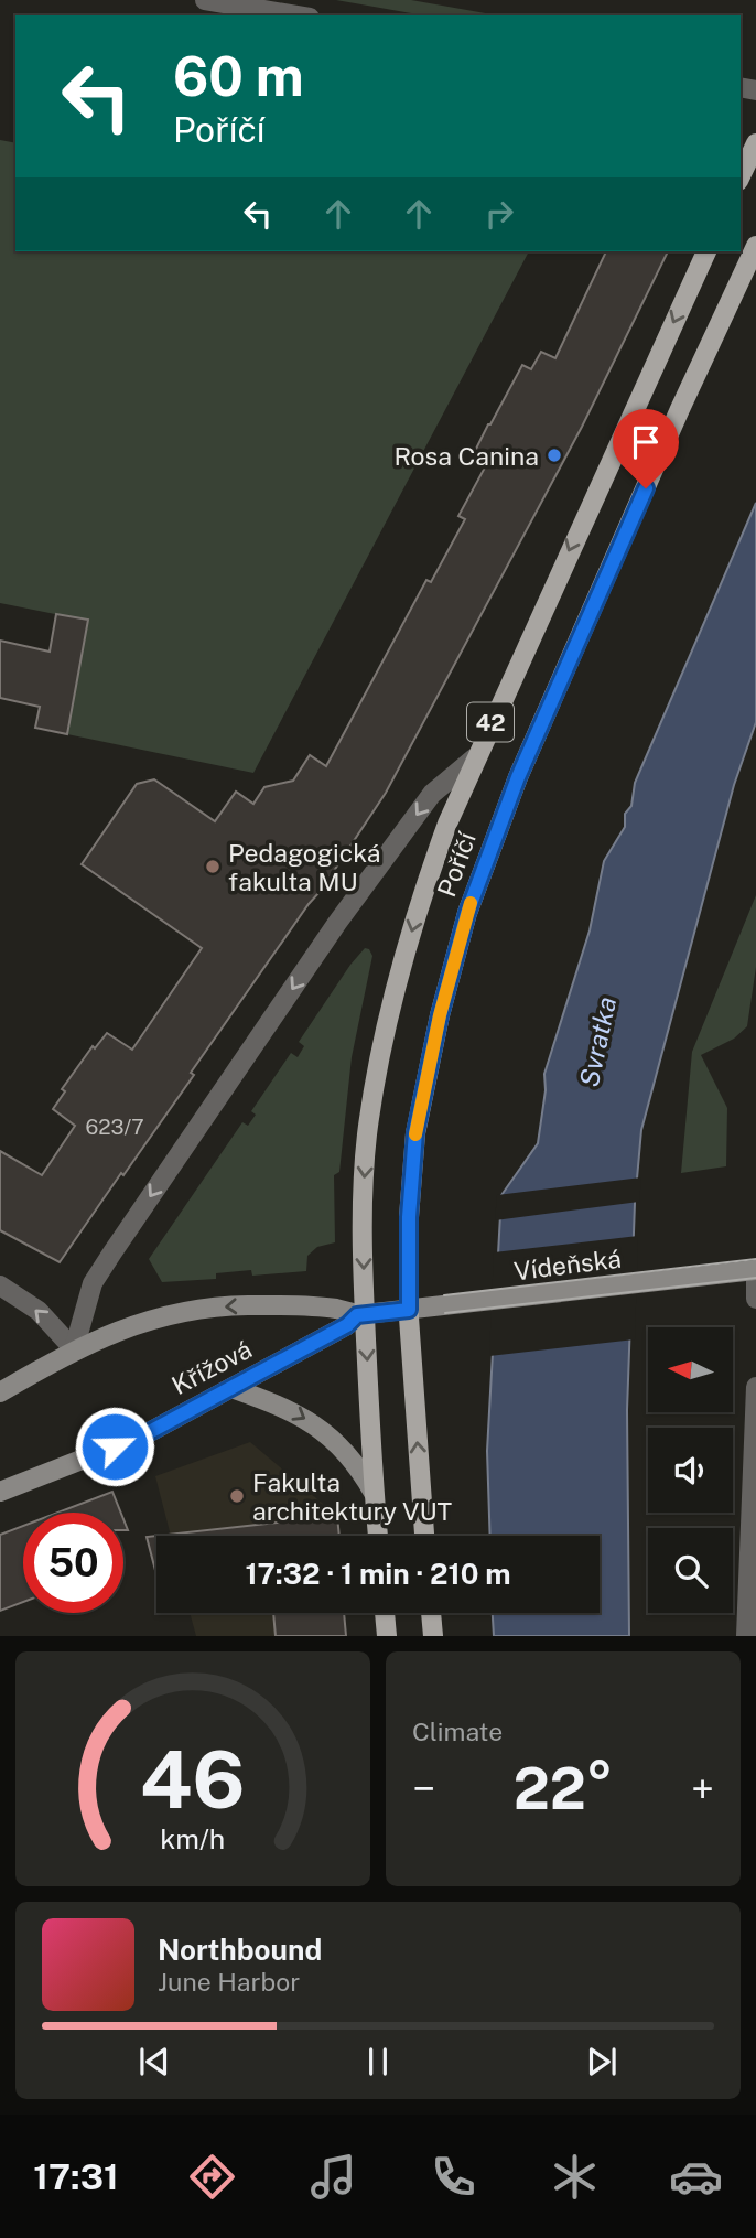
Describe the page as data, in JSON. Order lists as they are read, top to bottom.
{
  "streets": {
    "main road": [
      "42",
      "Poříčí",
      "Vídeňská",
      "Křížová"
    ]
  },
  "crossings": [
    ["Poříčí", "Vídeňská"],
    ["Poříčí", "Křížová"],
    ["Vídeňská", "Křížová"]
  ],
  "water": ["Svratka"],
  "places": ["Rosa Canina", "Pedagogická fakulta MU", "Fakulta architektury VUT"],
  "house_numbers": ["623/7"],
  "north": "left",
  "page": {
    "turn": ["60 m", "Poříčí"],
    "limit": "50",
    "trip": "17:32 · 1 min · 210 m",
    "tile": "Climate",
    "heat": ["−", "22°", "+"],
    "song": ["Northbound", "June Harbor"],
    "tabs": "17:31",
    "gauge": ["46", "km/h"]
  }
}
